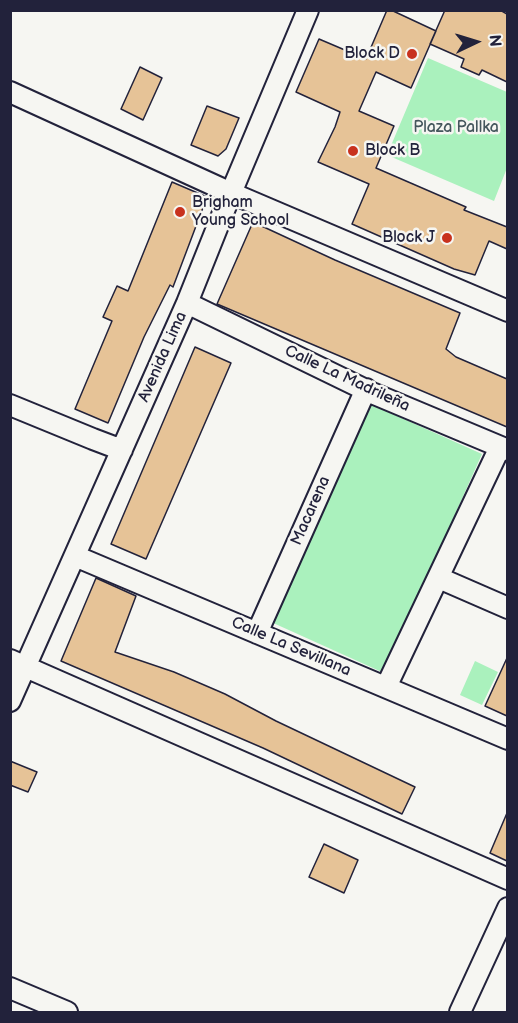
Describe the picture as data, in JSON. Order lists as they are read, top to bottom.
{
  "streets": {
    "street": [
      "Avenida Lima",
      "Calle La Madrileña",
      "Macarena",
      "Calle La Sevillana"
    ]
  },
  "crossings": [
    ["Avenida Lima", "Calle La Madrileña"],
    ["Avenida Lima", "Calle La Sevillana"],
    ["Calle La Madrileña", "Macarena"],
    ["Macarena", "Calle La Sevillana"]
  ],
  "parks": ["Plaza Pallka"],
  "places": [
    "Block D",
    "Block B",
    "Brigham Young School",
    "Block J"
  ],
  "north": "right"
}
